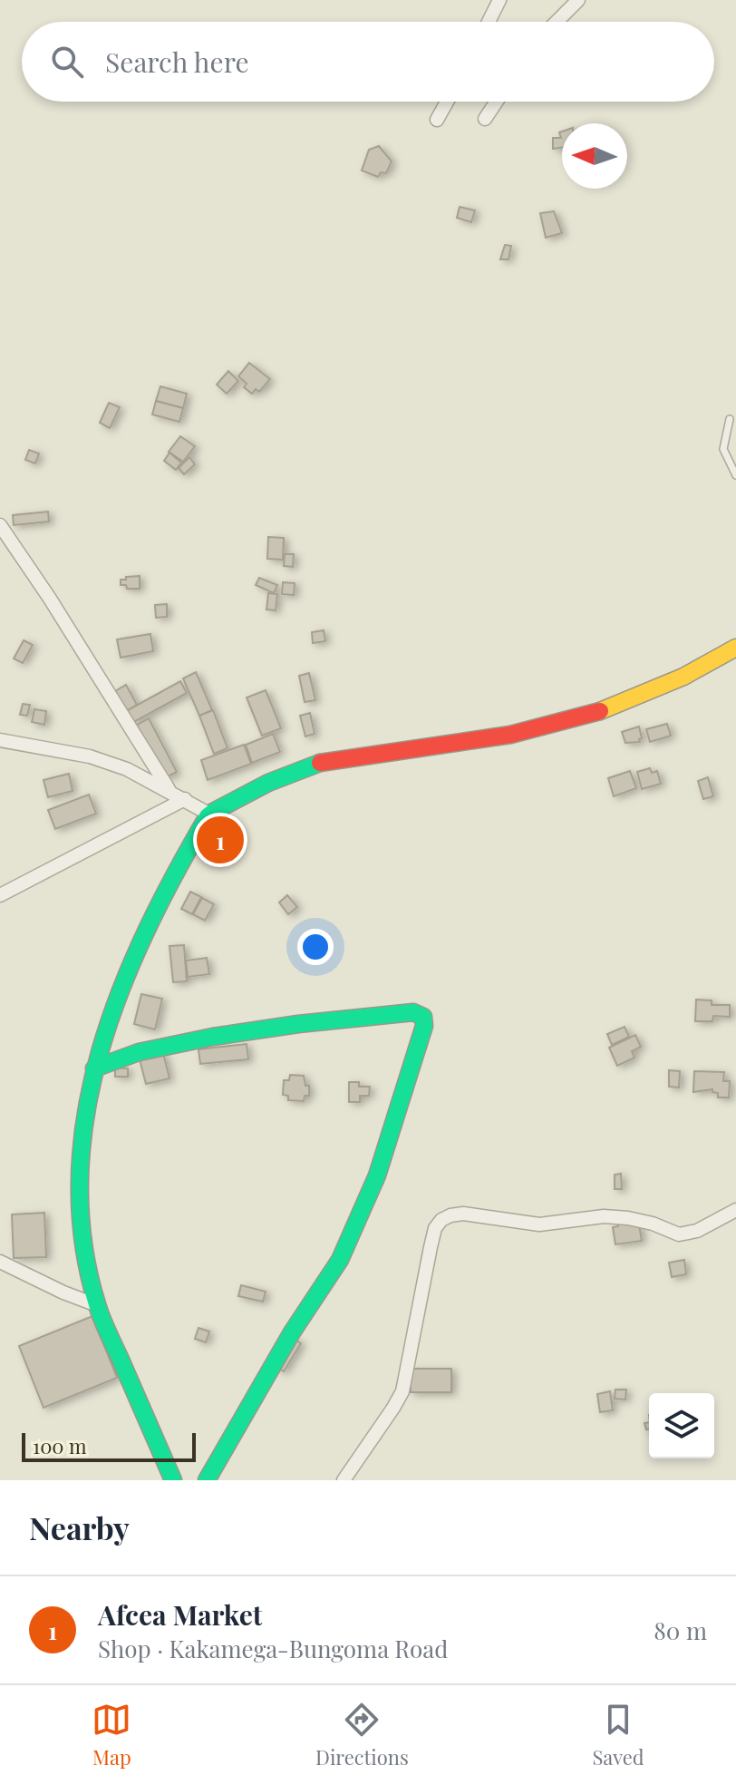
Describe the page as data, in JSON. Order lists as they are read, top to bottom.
{
  "scale_bar": "100 m",
  "north": "left",
  "page": {
    "search": "Search here",
    "pins": "1",
    "scale": "100 m",
    "heading": "Nearby",
    "list": [
      {
        "mark": "1",
        "name": "Afcea Market",
        "note": "Shop · Kakamega-Bungoma Road",
        "value": "80 m"
      }
    ],
    "nav": ["Map", "Directions", "Saved"]
  }
}
